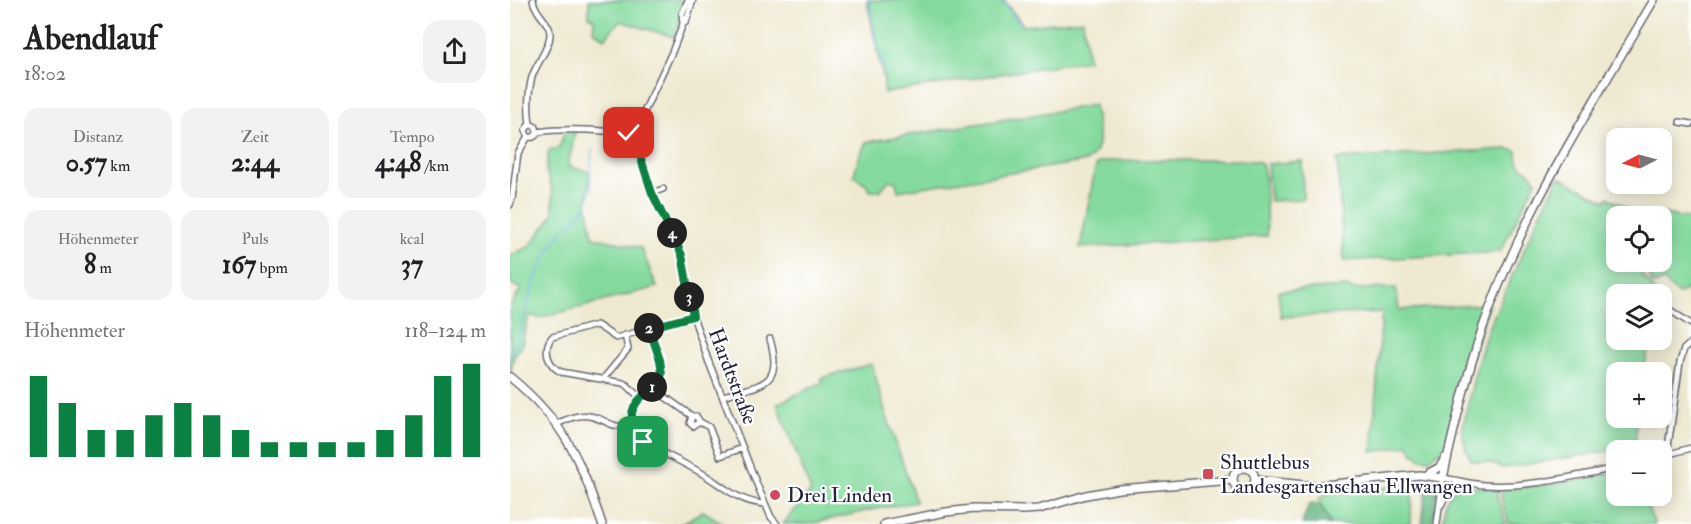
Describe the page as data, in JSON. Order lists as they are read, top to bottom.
{
  "streets": {
    "street": ["Hardtstraße"]
  },
  "places": {
    "transit": ["Shuttlebus Landesgartenschau Ellwangen"],
    "other": ["Drei Linden"]
  },
  "north": "left",
  "page": {
    "heading": ["Abendlauf", "18:02"],
    "stats": [
      ["Distanz", "0.57 km"],
      ["Zeit", "2:44"],
      ["Tempo", "4:48 /km"],
      ["Höhenmeter", "8 m"],
      ["Puls", "167 bpm"],
      ["kcal", "37"]
    ],
    "map_buttons": ["+", "−"],
    "pins": [
      "4",
      "3",
      "2",
      "1"
    ],
    "chart": ["Höhenmeter", "118–124 m"]
  }
}
